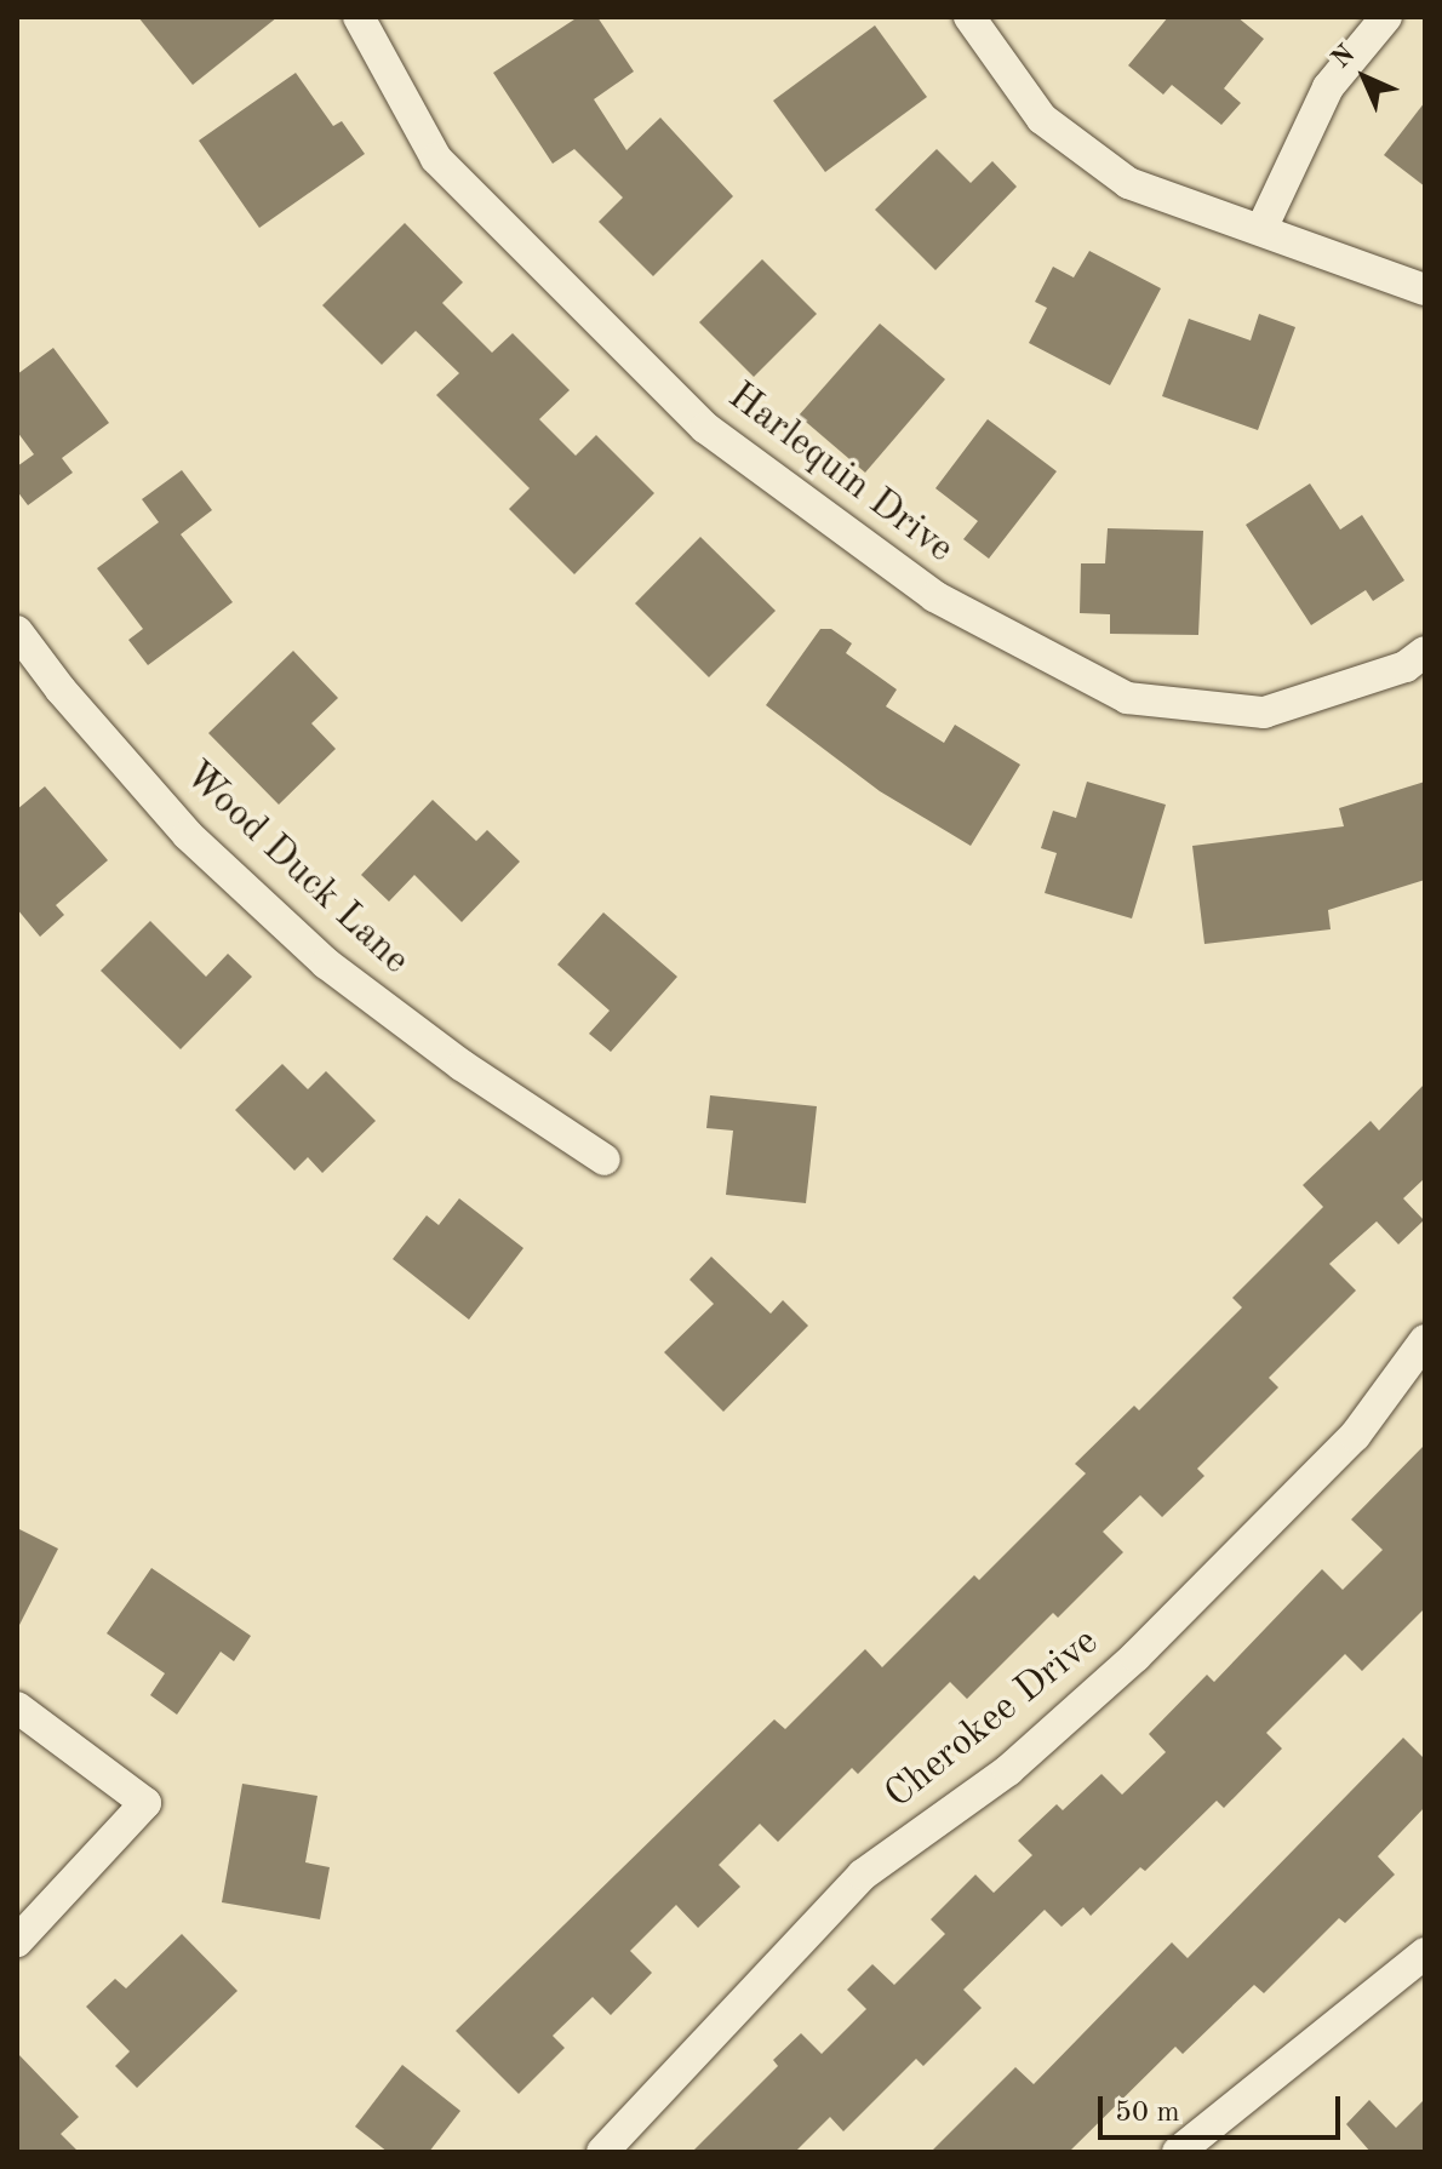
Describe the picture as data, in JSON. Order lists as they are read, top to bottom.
{
  "streets": {
    "street": ["Harlequin Drive", "Wood Duck Lane", "Cherokee Drive"]
  },
  "scale_bar": "50 m",
  "north": "top left"
}
